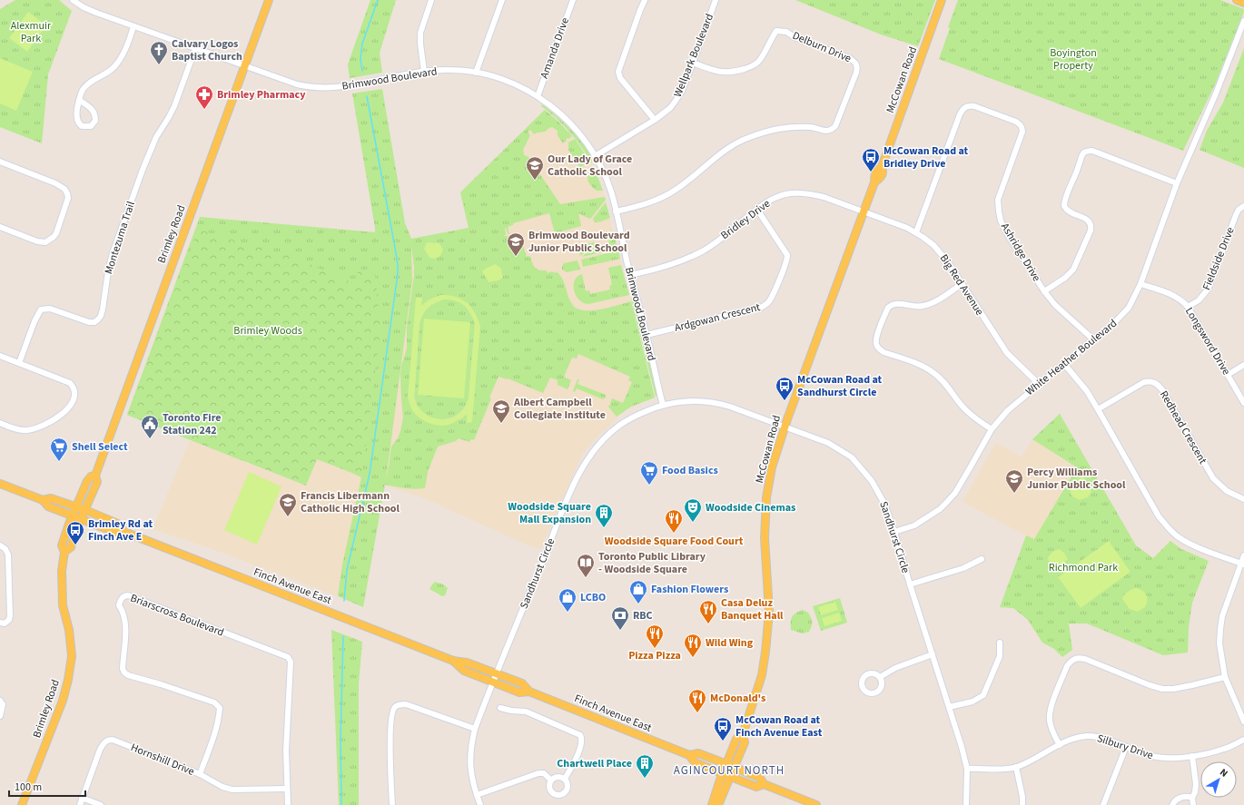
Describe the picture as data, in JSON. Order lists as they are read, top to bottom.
{
  "streets": {
    "main road": ["McCowan Road", "Brimley Road", "Finch Avenue East"],
    "street": [
      "Delburn Drive",
      "Amanda Drive",
      "Wellpark Boulevard",
      "Brimwood Boulevard",
      "Bridley Drive",
      "Montezuma Trail",
      "Ashridge Drive",
      "Fieldside Drive",
      "Big Red Avenue",
      "Ardgowan Crescent",
      "Longsword Drive",
      "White Heather Boulevard",
      "Redhead Crescent",
      "Sandhurst Circle",
      "Briarscross Boulevard",
      "Silbury Drive",
      "Hornshill Drive"
    ]
  },
  "crossings": [
    ["Delburn Drive", "Wellpark Boulevard"],
    ["Delburn Drive", "Brimwood Boulevard"],
    ["Amanda Drive", "Brimwood Boulevard"],
    ["Wellpark Boulevard", "Brimwood Boulevard"],
    ["Brimwood Boulevard", "Bridley Drive"],
    ["Brimwood Boulevard", "Brimley Road"],
    ["Brimwood Boulevard", "Montezuma Trail"],
    ["Brimwood Boulevard", "Ardgowan Crescent"],
    ["Brimwood Boulevard", "Sandhurst Circle"],
    ["McCowan Road", "Bridley Drive"],
    ["McCowan Road", "Big Red Avenue"],
    ["McCowan Road", "Sandhurst Circle"],
    ["McCowan Road", "Finch Avenue East"],
    ["Bridley Drive", "Big Red Avenue"],
    ["Bridley Drive", "Ardgowan Crescent"],
    ["Brimley Road", "Finch Avenue East"],
    ["Ashridge Drive", "Big Red Avenue"],
    ["Ashridge Drive", "White Heather Boulevard"],
    ["Fieldside Drive", "Longsword Drive"],
    ["Big Red Avenue", "White Heather Boulevard"],
    ["Longsword Drive", "White Heather Boulevard"],
    ["White Heather Boulevard", "Sandhurst Circle"],
    ["Sandhurst Circle", "Finch Avenue East"],
    ["Sandhurst Circle", "Silbury Drive"],
    ["Briarscross Boulevard", "Hornshill Drive"]
  ],
  "districts": ["AGINCOURT NORTH"],
  "parks": [
    "Alexmuir Park",
    "Boyington Property",
    "Brimley Woods",
    "Richmond Park"
  ],
  "places": {
    "church": ["Calvary Logos Baptist Church"],
    "pharmacy": ["Brimley Pharmacy"],
    "bus stop": [
      "McCowan Road at Bridley Drive",
      "McCowan Road at Sandhurst Circle",
      "Brimley Rd at Finch Ave E",
      "McCowan Road at Finch Avenue East"
    ],
    "school or university": [
      "Our Lady of Grace Catholic School",
      "Brimwood Boulevard Junior Public School",
      "Albert Campbell Collegiate Institute",
      "Percy Williams Junior Public School",
      "Francis Libermann Catholic High School"
    ],
    "public building": ["Toronto Fire Station 242"],
    "supermarket": ["Shell Select", "Food Basics"],
    "theatre": ["Woodside Cinemas"],
    "building": ["Woodside Square Mall Expansion", "Chartwell Place"],
    "restaurant": [
      "Woodside Square Food Court",
      "Casa Deluz Banquet Hall",
      "Pizza Pizza",
      "Wild Wing",
      "McDonald's"
    ],
    "library": ["Toronto Public Library - Woodside Square"],
    "shop": ["Fashion Flowers", "LCBO"],
    "bank": ["RBC"]
  },
  "scale_bar": "100 m",
  "north": "top right"
}
